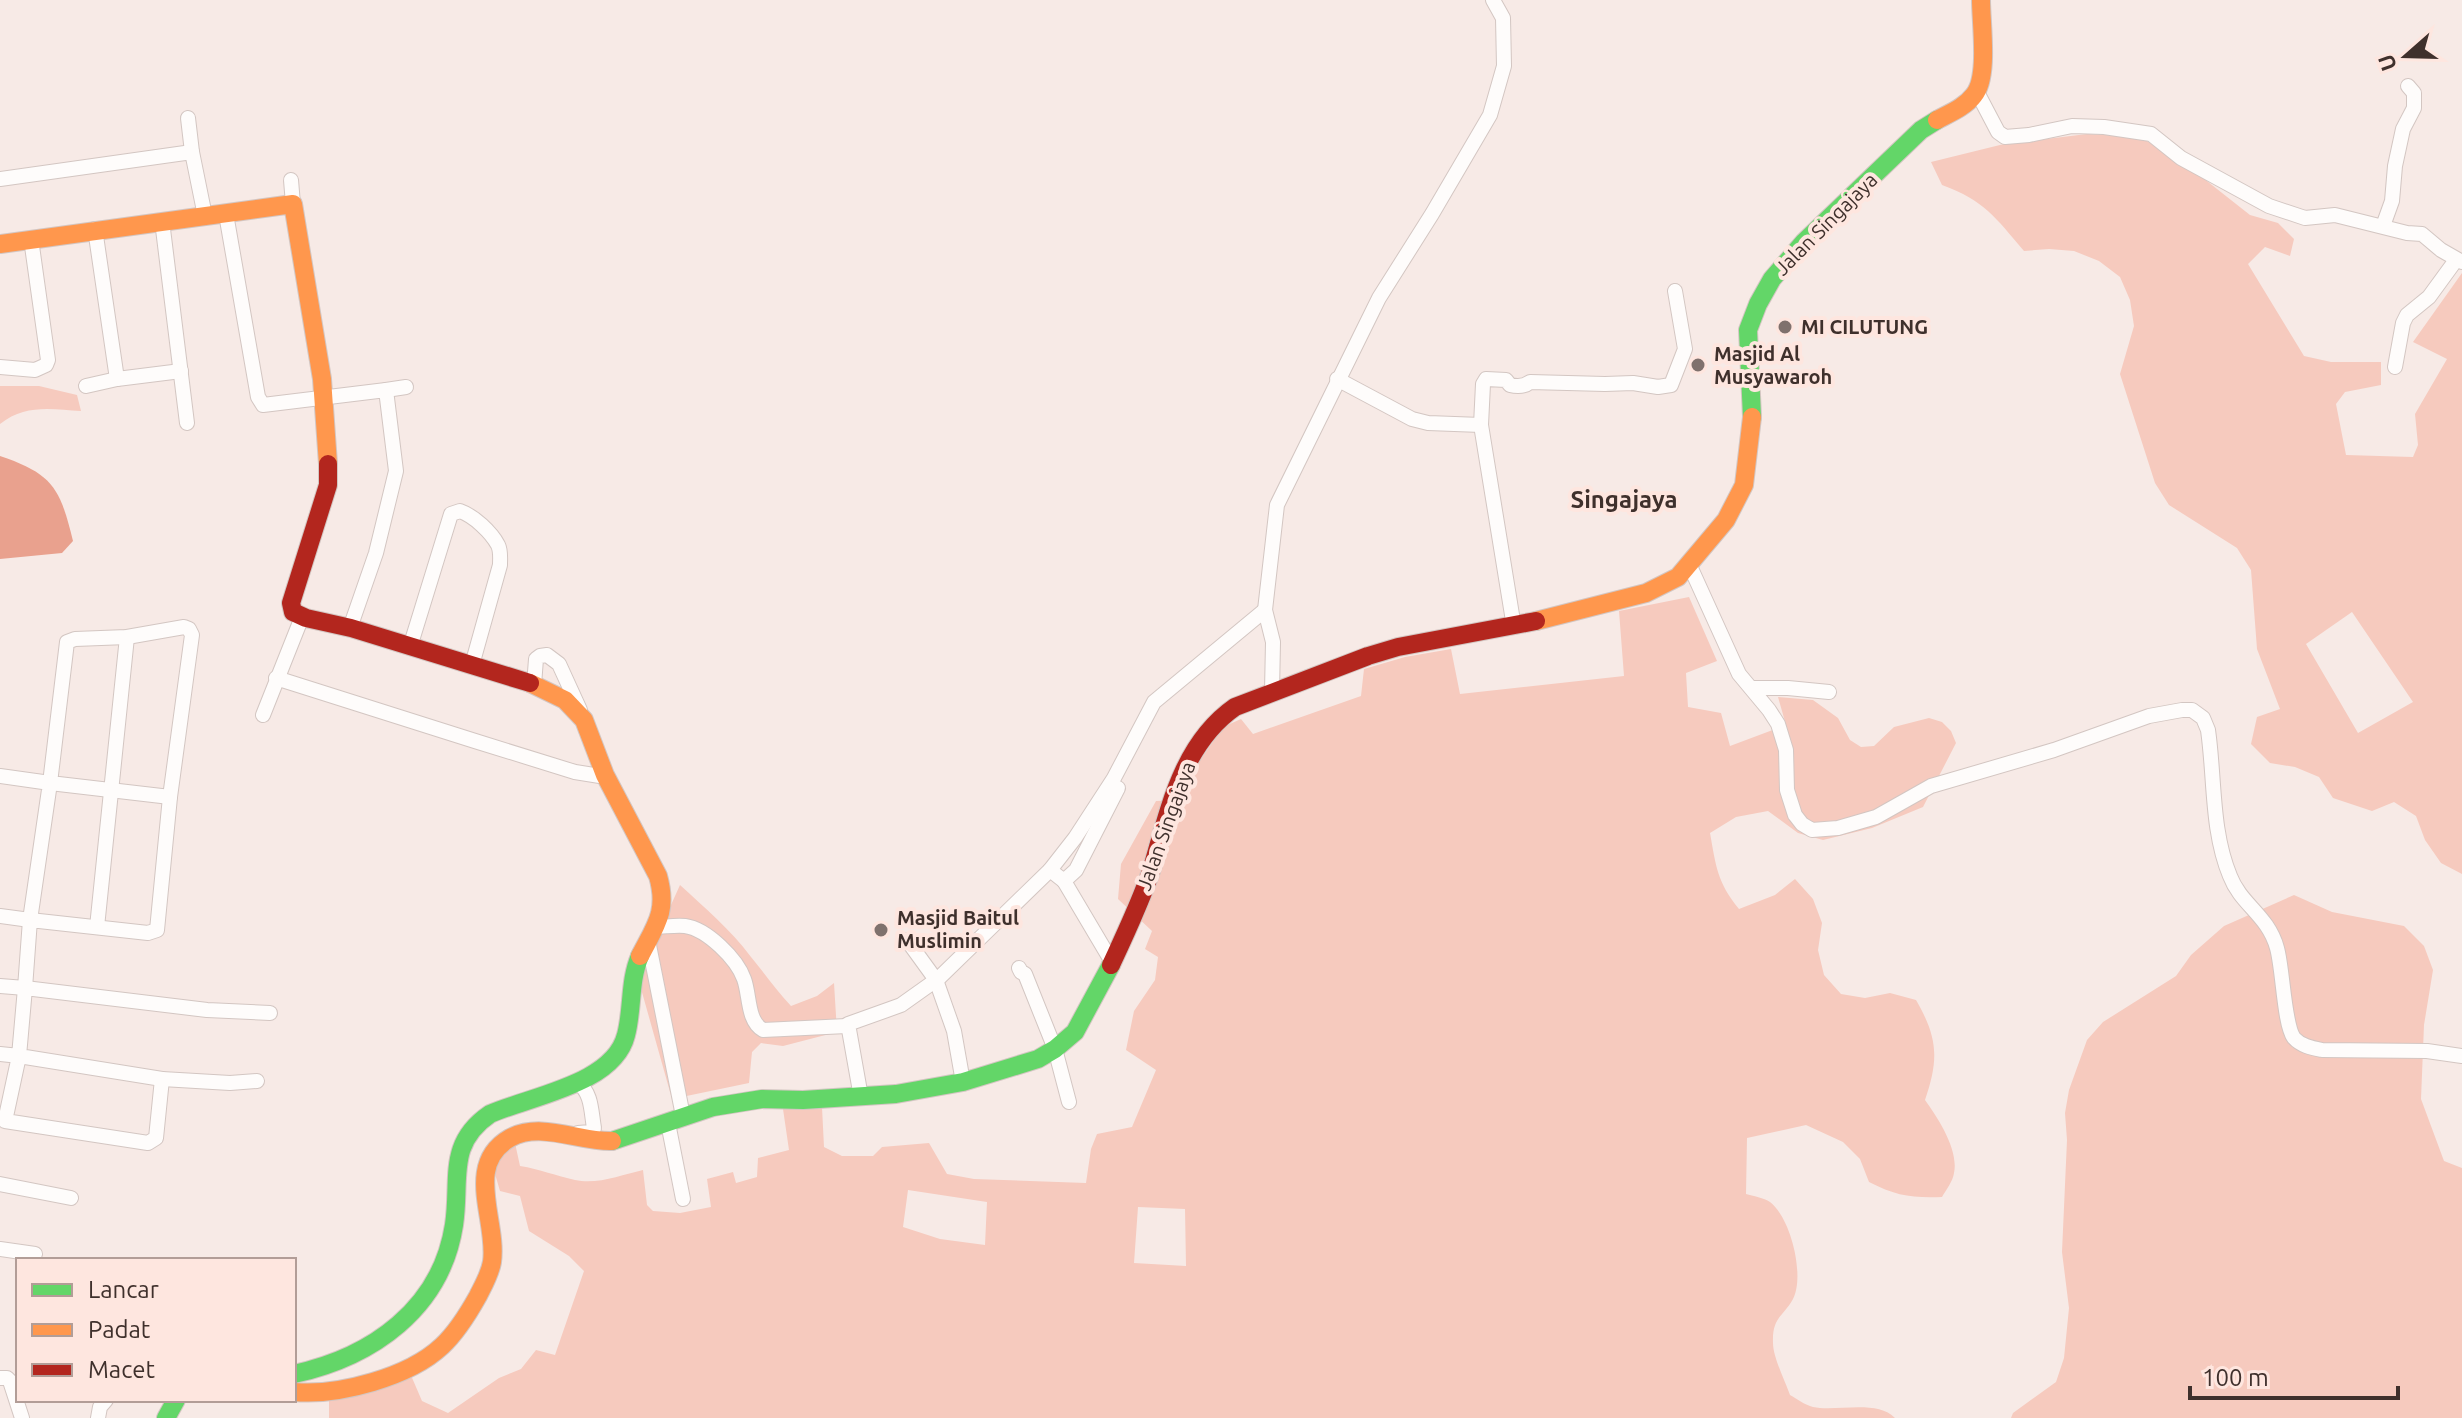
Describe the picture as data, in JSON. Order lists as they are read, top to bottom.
{
  "streets": {
    "street": ["Jalan Singajaya"]
  },
  "districts": ["Singajaya"],
  "places": ["MI CILUTUNG", "Masjid Al Musyawaroh", "Masjid Baitul Muslimin"],
  "legend": ["Lancar", "Padat", "Macet"],
  "scale_bar": "100 m",
  "north": "left"
}
